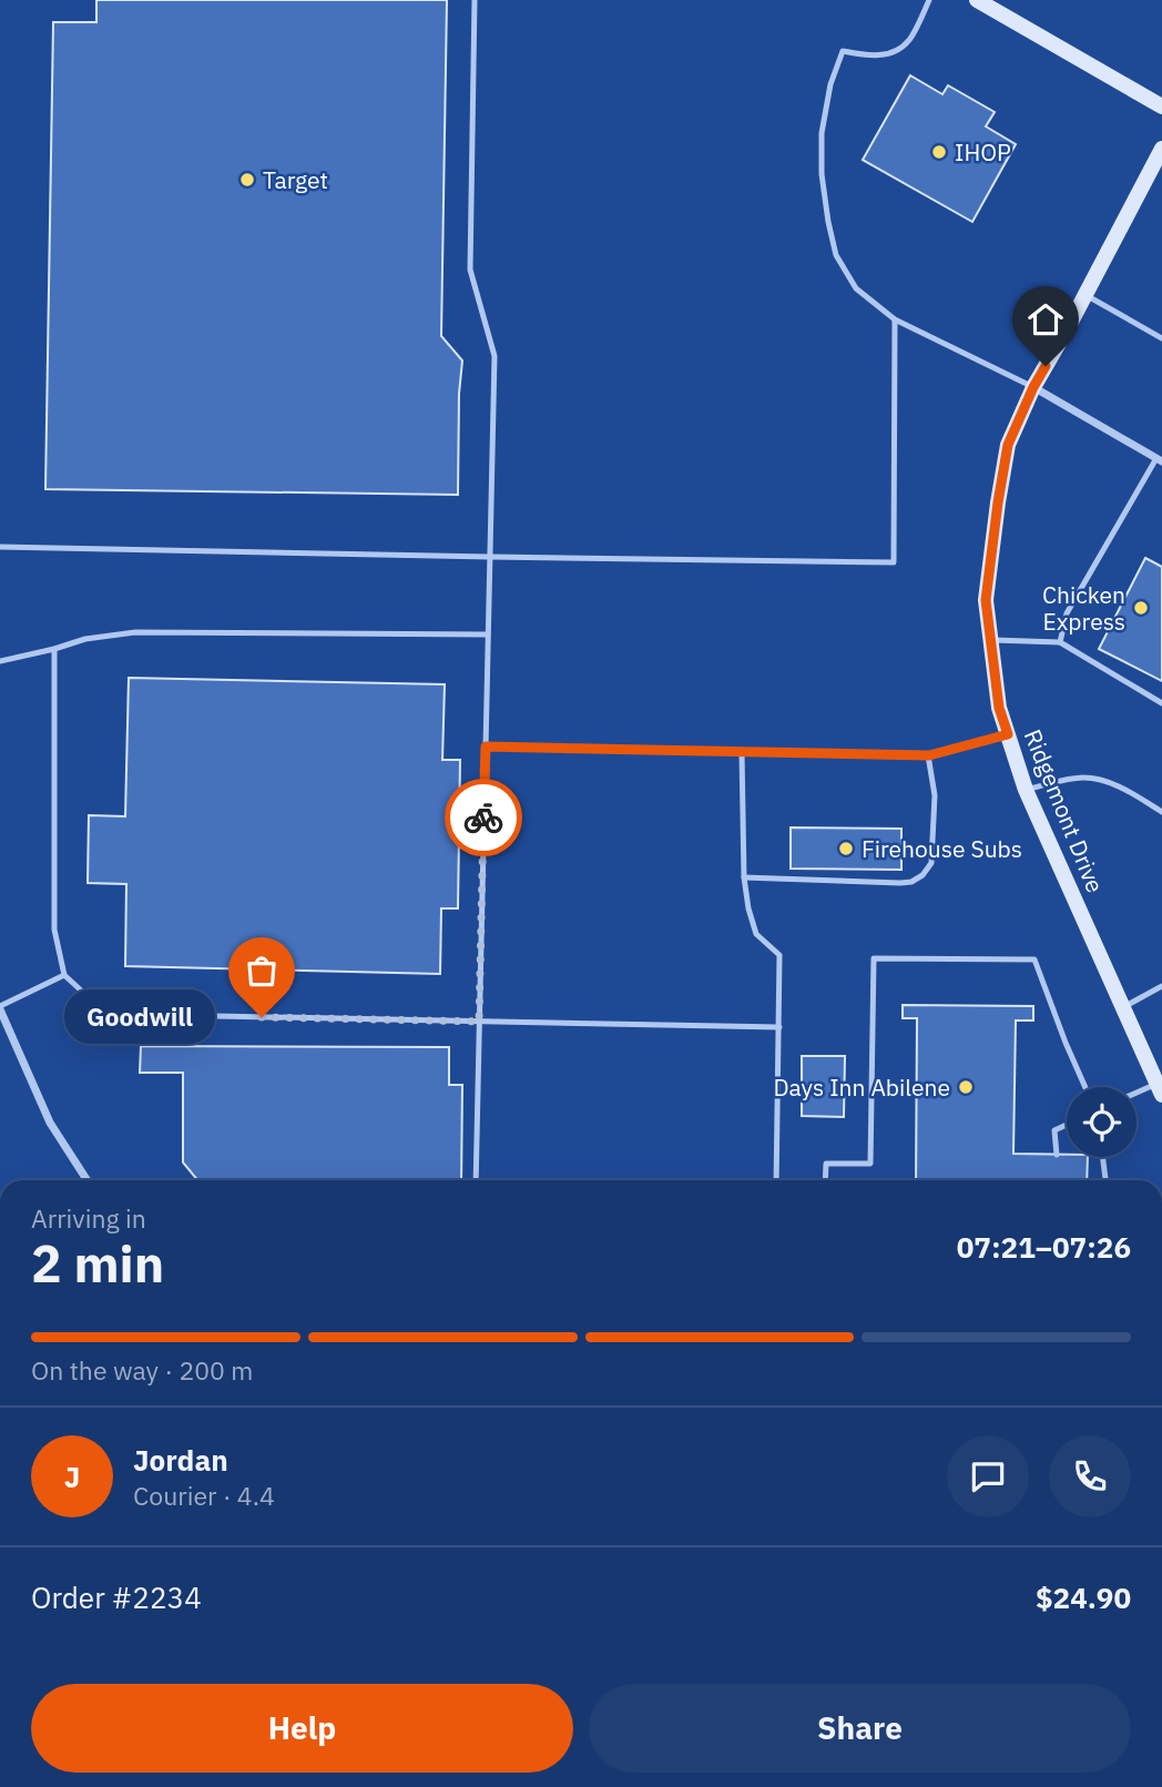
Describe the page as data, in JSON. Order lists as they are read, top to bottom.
{
  "streets": {
    "street": ["Ridgemont Drive"]
  },
  "places": [
    "IHOP",
    "Target",
    "Chicken Express",
    "Firehouse Subs",
    "Goodwill",
    "Days Inn Abilene"
  ],
  "page": {
    "bubble": "Goodwill",
    "heading": ["2 min", "Arriving in", "07:21–07:26"],
    "panel": [
      "Jordan",
      "Courier · 4.4",
      "Order #2234",
      "$24.90"
    ],
    "bar": "On the way · 200 m",
    "round": "J",
    "buttons": ["Help", "Share"]
  }
}
